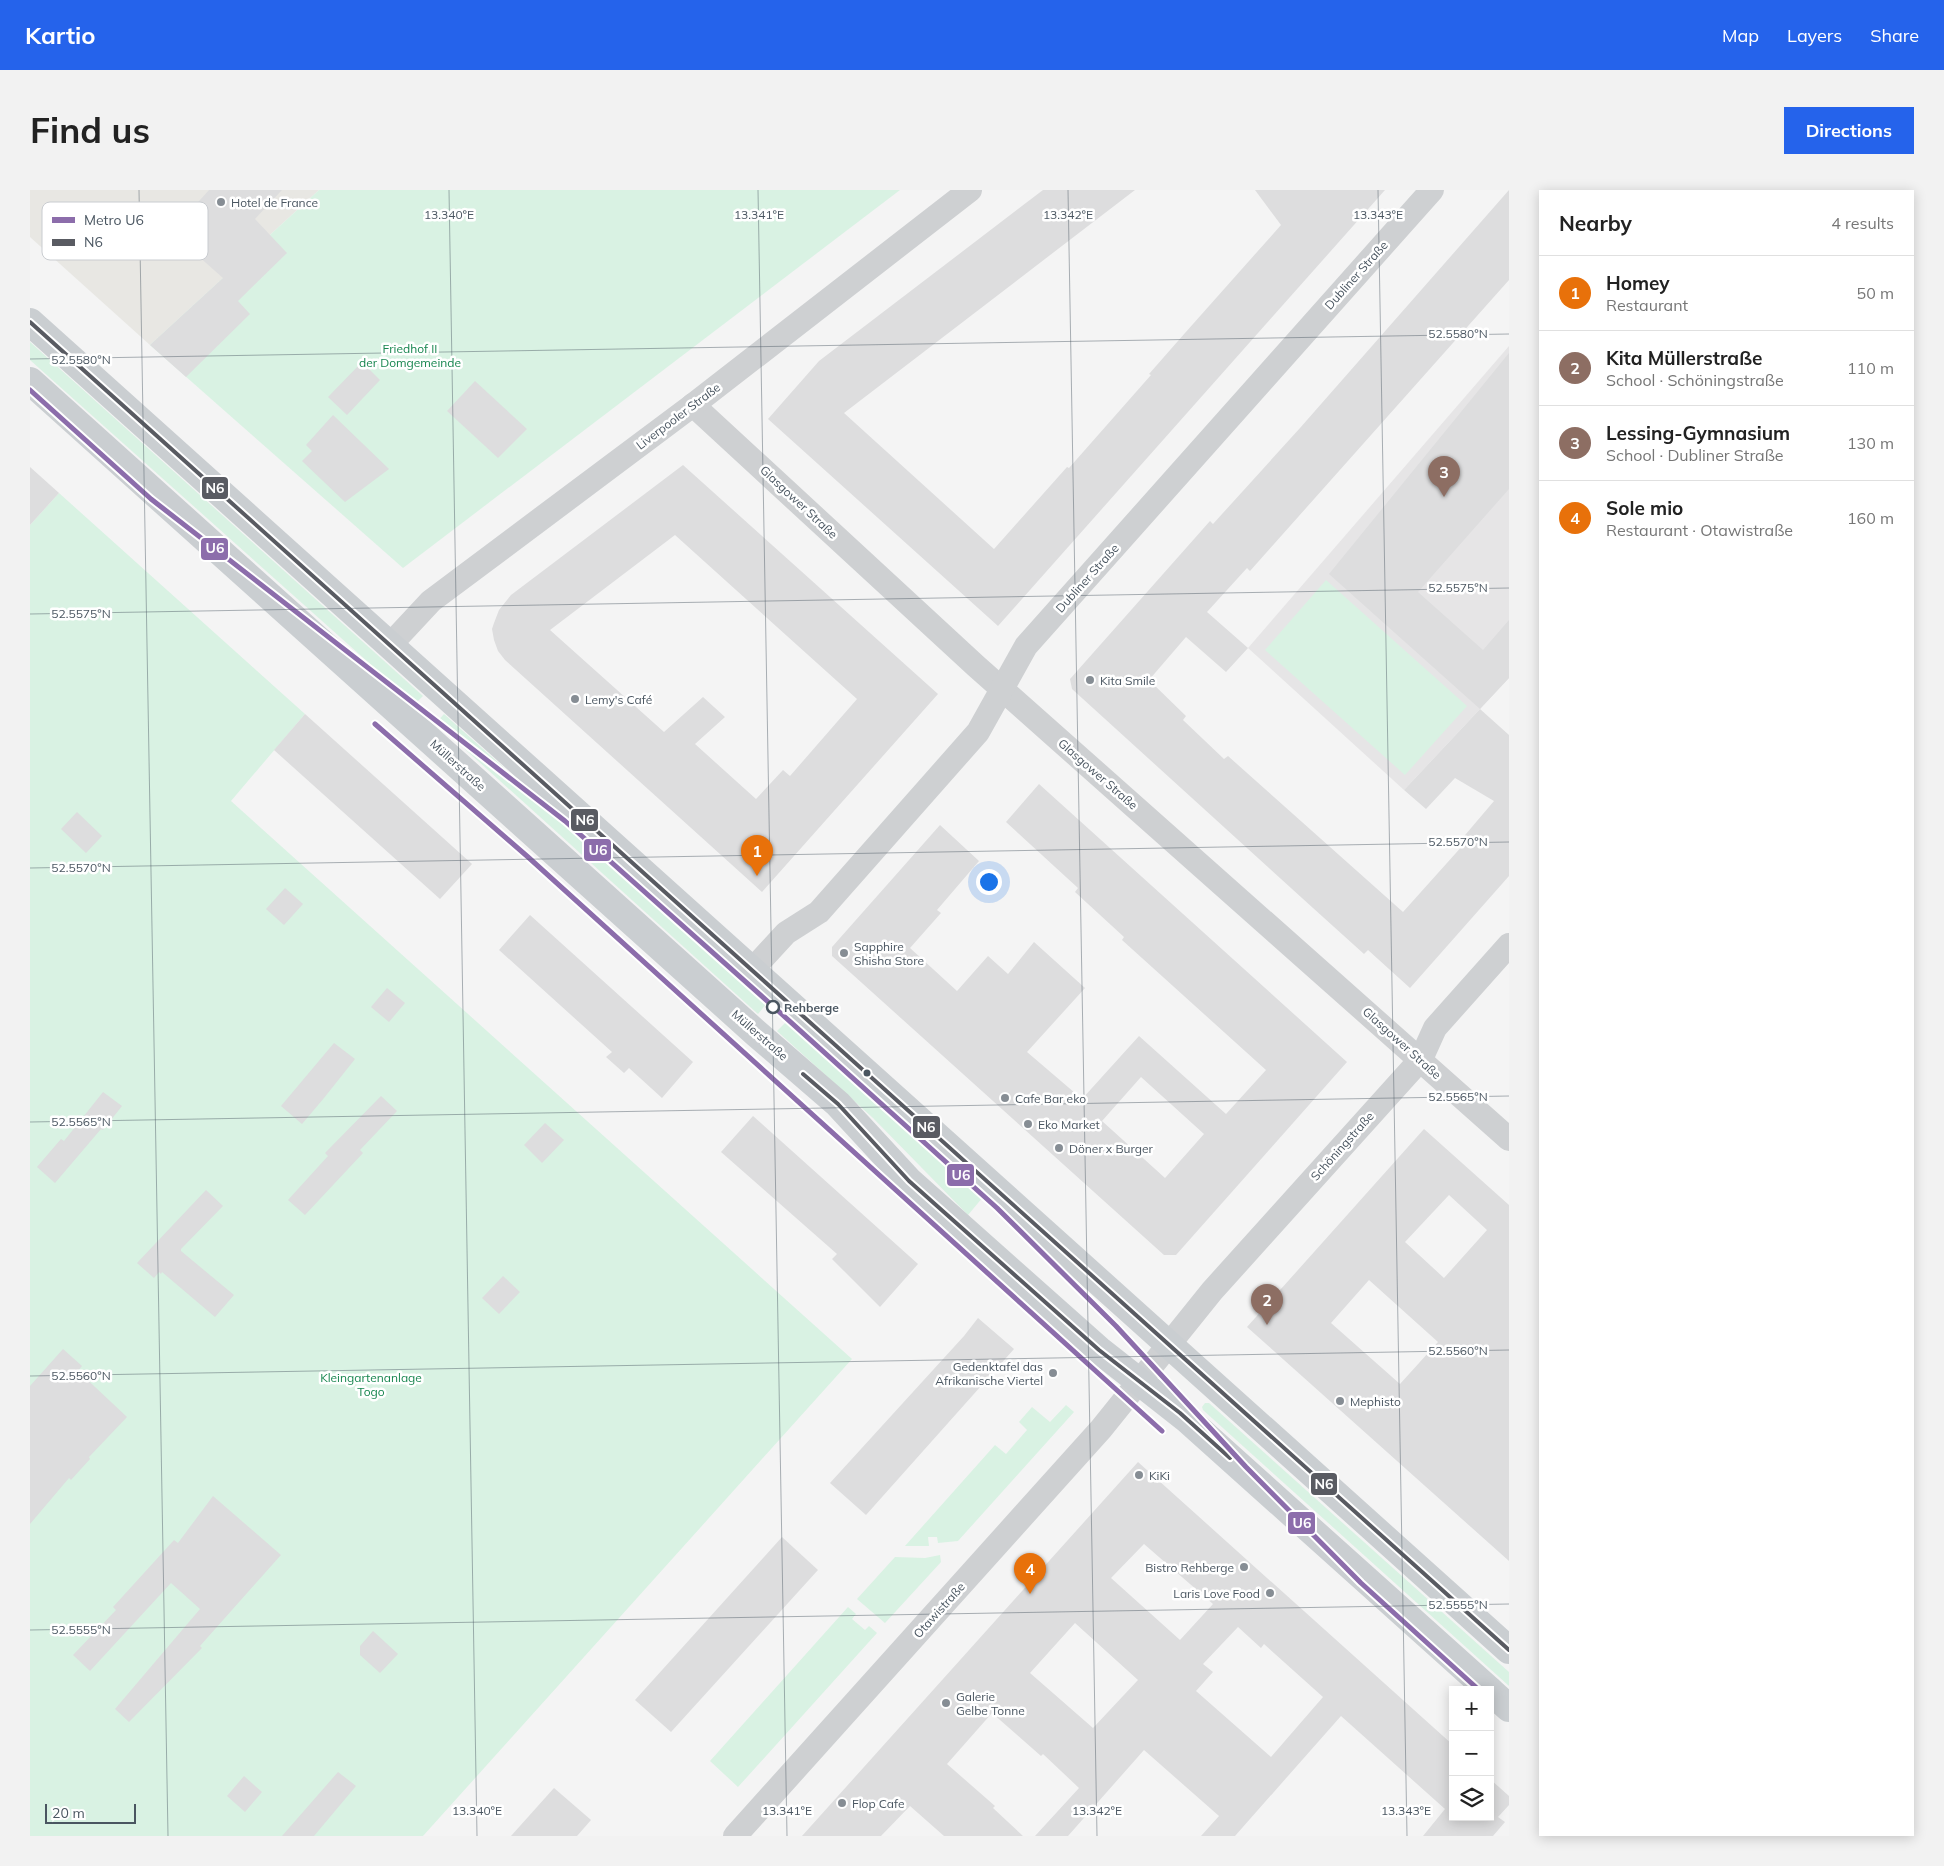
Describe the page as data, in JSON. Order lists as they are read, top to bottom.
{
  "streets": {
    "main road": ["Müllerstraße"],
    "street": [
      "Dubliner Straße",
      "Liverpooler Straße",
      "Glasgower Straße",
      "Schöningstraße",
      "Otawistraße"
    ]
  },
  "crossings": [
    ["Dubliner Straße", "Glasgower Straße"],
    ["Liverpooler Straße", "Glasgower Straße"],
    ["Glasgower Straße", "Schöningstraße"],
    ["Müllerstraße", "Schöningstraße"],
    ["Müllerstraße", "Otawistraße"],
    ["Schöningstraße", "Otawistraße"]
  ],
  "parks": ["Friedhof II der Domgemeinde", "Kleingartenanlage Togo"],
  "places": [
    "Hotel de France",
    "Kita Smile",
    "Lemy's Café",
    "Sapphire Shisha Store",
    "Rehberge",
    "Cafe Bar eko",
    "Eko Market",
    "Döner x Burger",
    "Gedenktafel das Afrikanische Viertel",
    "Mephisto",
    "KiKi",
    "Bistro Rehberge",
    "Laris Love Food",
    "Galerie Gelbe Tonne",
    "Flop Cafe"
  ],
  "lines": ["transit line N6", "metro line U6"],
  "legend": ["Metro U6", "N6"],
  "scale_bar": "20 m",
  "page": {
    "header": "Kartio",
    "nav": ["Map", "Layers", "Share"],
    "buttons": "Directions",
    "title": "Find us",
    "heading": ["Nearby", "4 results"],
    "list": [
      {
        "mark": "1",
        "name": "Homey",
        "note": "Restaurant",
        "value": "50 m"
      },
      {
        "mark": "2",
        "name": "Kita Müllerstraße",
        "note": "School · Schöningstraße",
        "value": "110 m"
      },
      {
        "mark": "3",
        "name": "Lessing-Gymnasium",
        "note": "School · Dubliner Straße",
        "value": "130 m"
      },
      {
        "mark": "4",
        "name": "Sole mio",
        "note": "Restaurant · Otawistraße",
        "value": "160 m"
      }
    ],
    "pins": [
      "3",
      "1",
      "2",
      "4"
    ],
    "map_buttons": ["+", "−"],
    "scale": "20 m"
  },
  "coordinates": [
    "13.340°E",
    "13.341°E",
    "13.342°E",
    "13.343°E",
    "52.5580°N",
    "52.5575°N",
    "52.5570°N",
    "52.5565°N",
    "52.5560°N",
    "52.5555°N"
  ]
}
